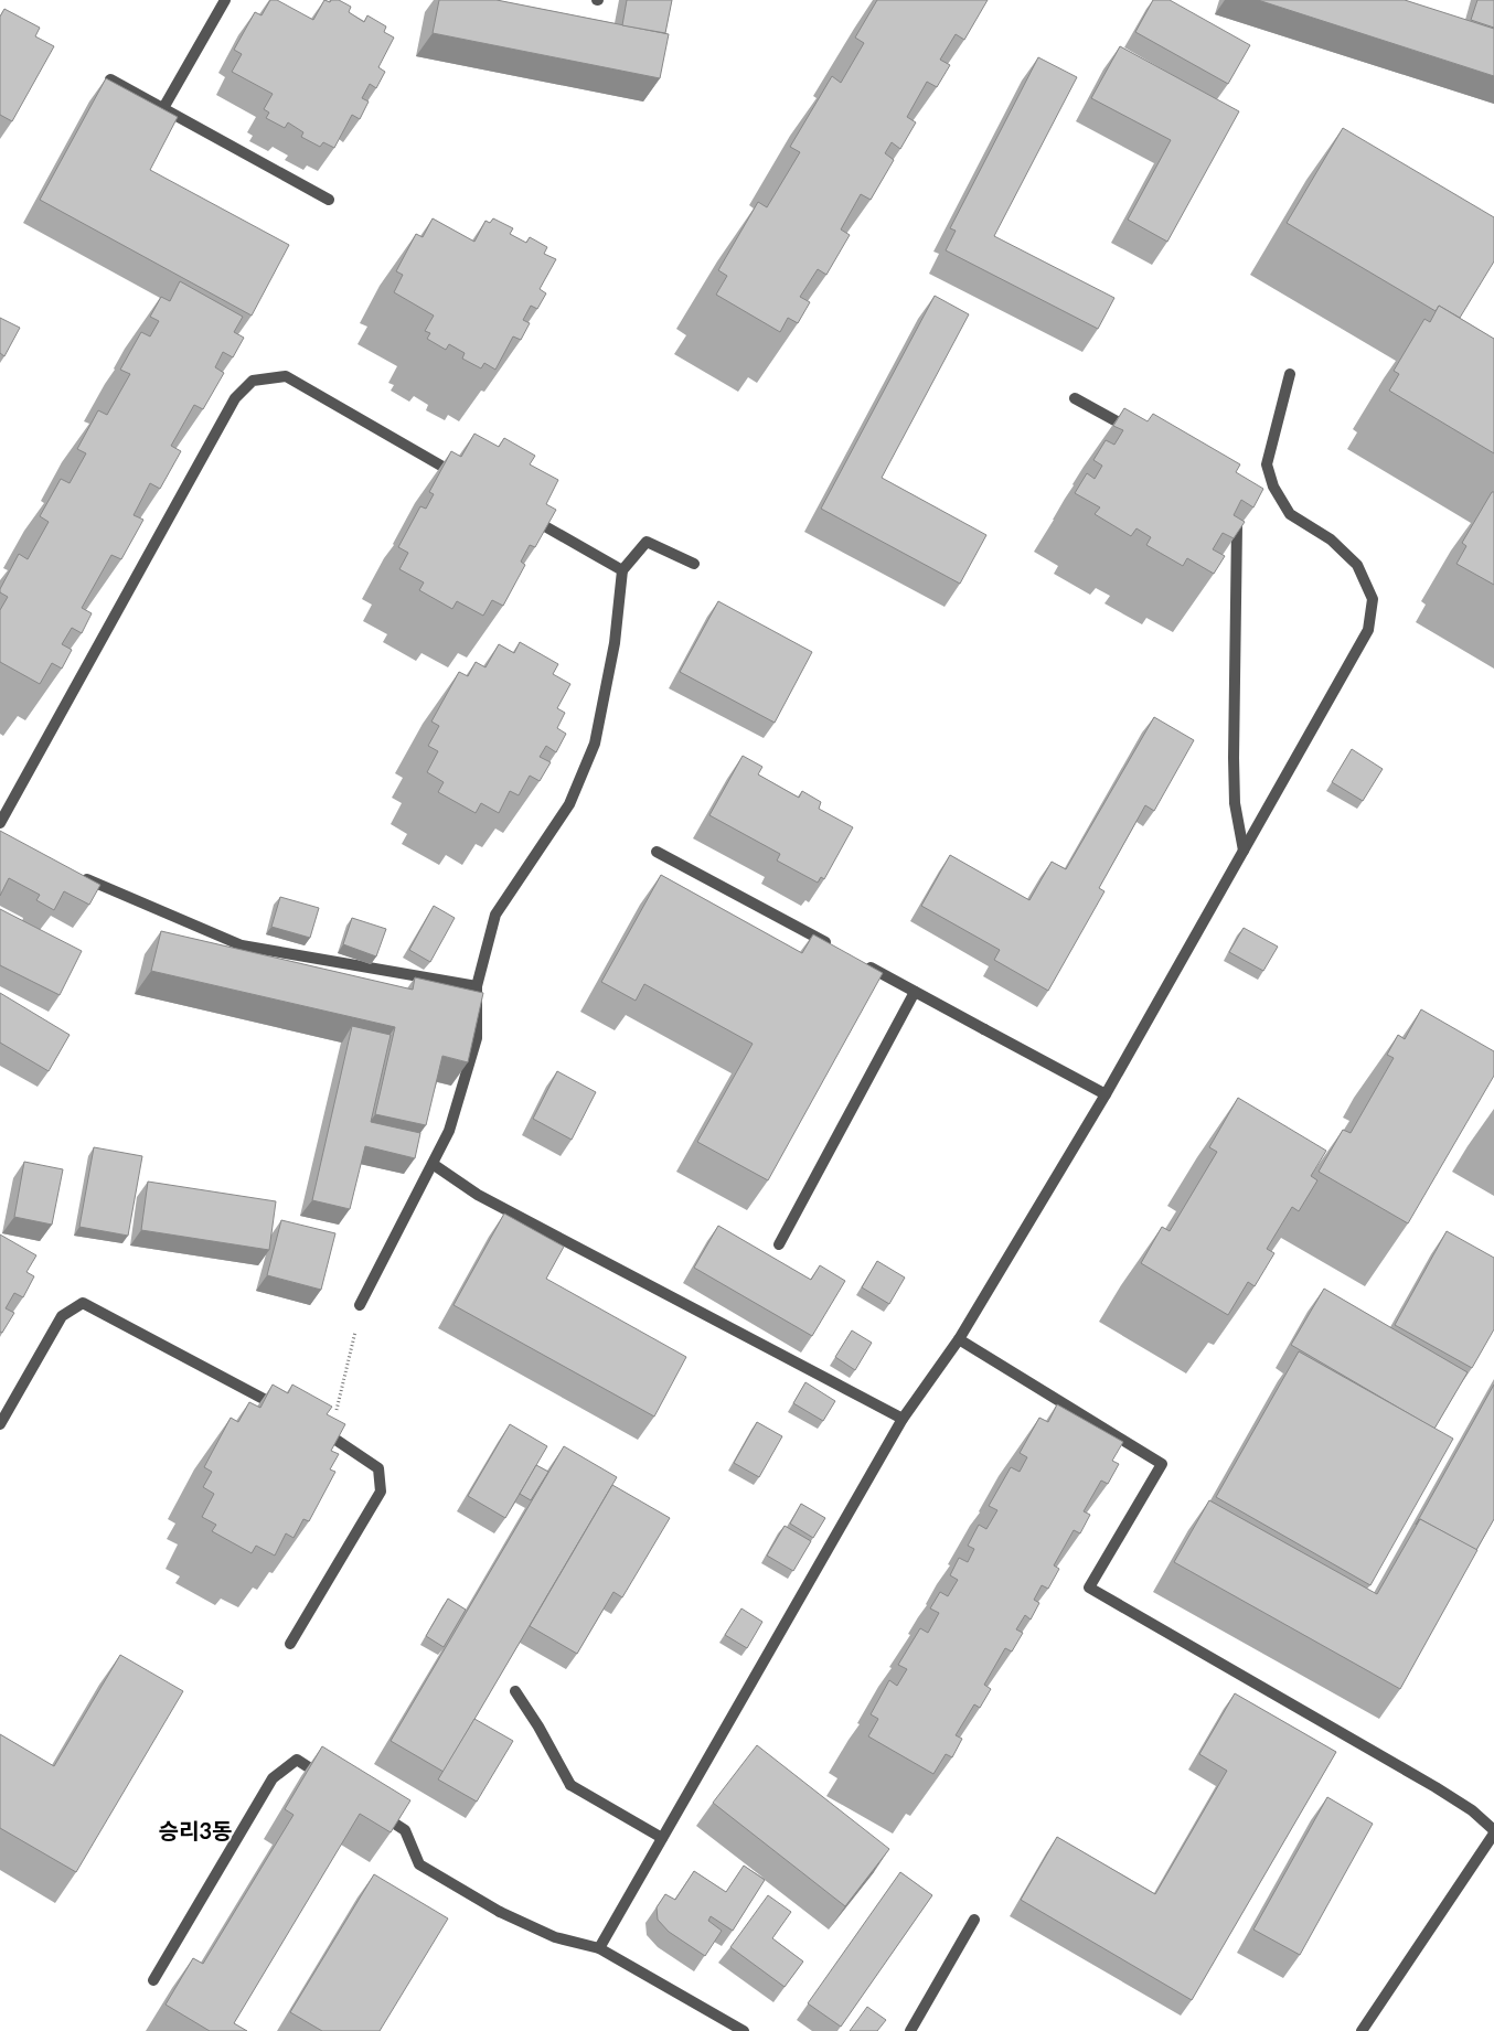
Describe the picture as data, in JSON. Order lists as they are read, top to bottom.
{
  "districts": ["승리3동"]
}
